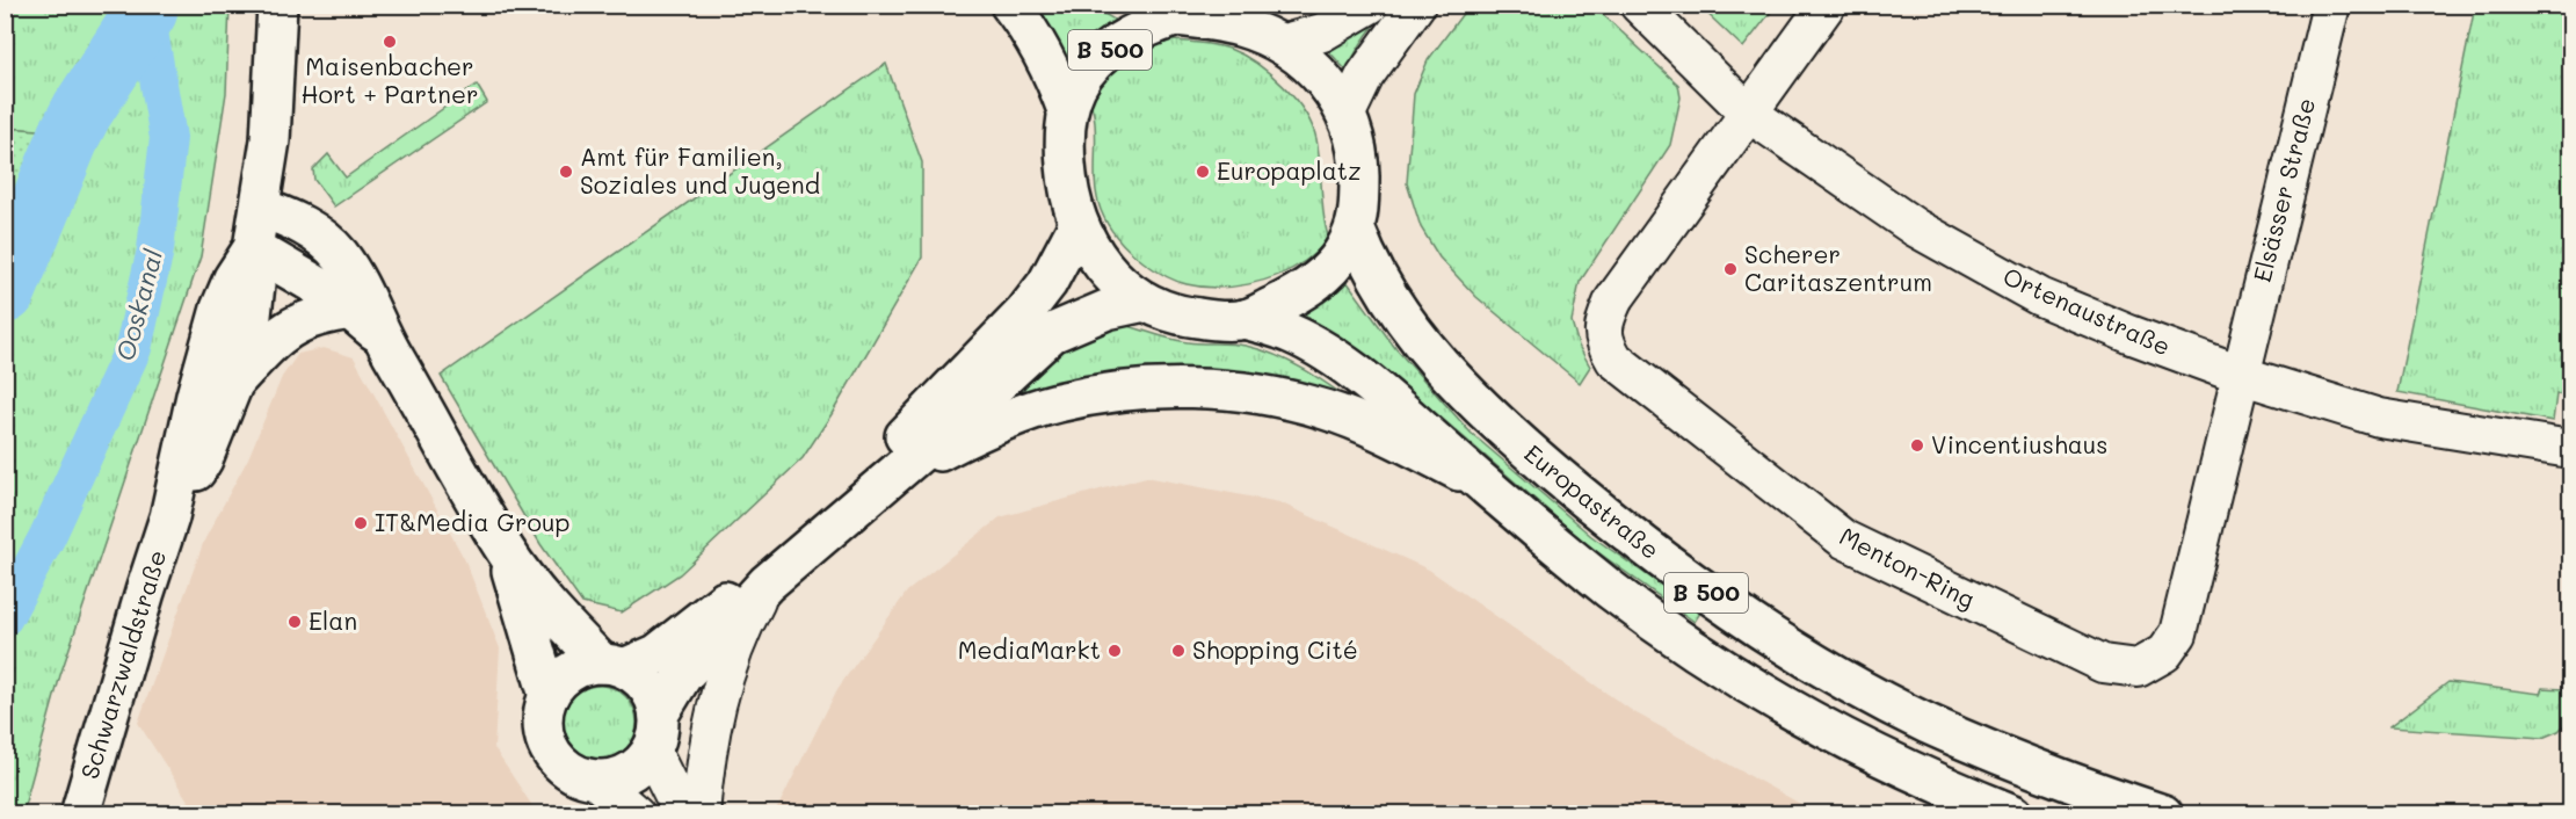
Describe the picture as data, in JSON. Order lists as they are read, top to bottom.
{
  "streets": {
    "main road": ["B 500", "Europastraße", "Schwarzwaldstraße"],
    "street": ["Elsässer Straße", "Ortenaustraße", "Menton-Ring"]
  },
  "crossings": [
    ["B 500", "Europastraße"],
    ["Elsässer Straße", "Ortenaustraße"],
    ["Elsässer Straße", "Menton-Ring"],
    ["Ortenaustraße", "Menton-Ring"]
  ],
  "water": ["Ooskanal"],
  "places": [
    "Maisenbacher Hort + Partner",
    "Amt für Familien, Soziales und Jugend",
    "Europaplatz",
    "Scherer Caritaszentrum",
    "Vincentiushaus",
    "IT&Media Group",
    "Elan",
    "MediaMarkt",
    "Shopping Cité"
  ]
}
